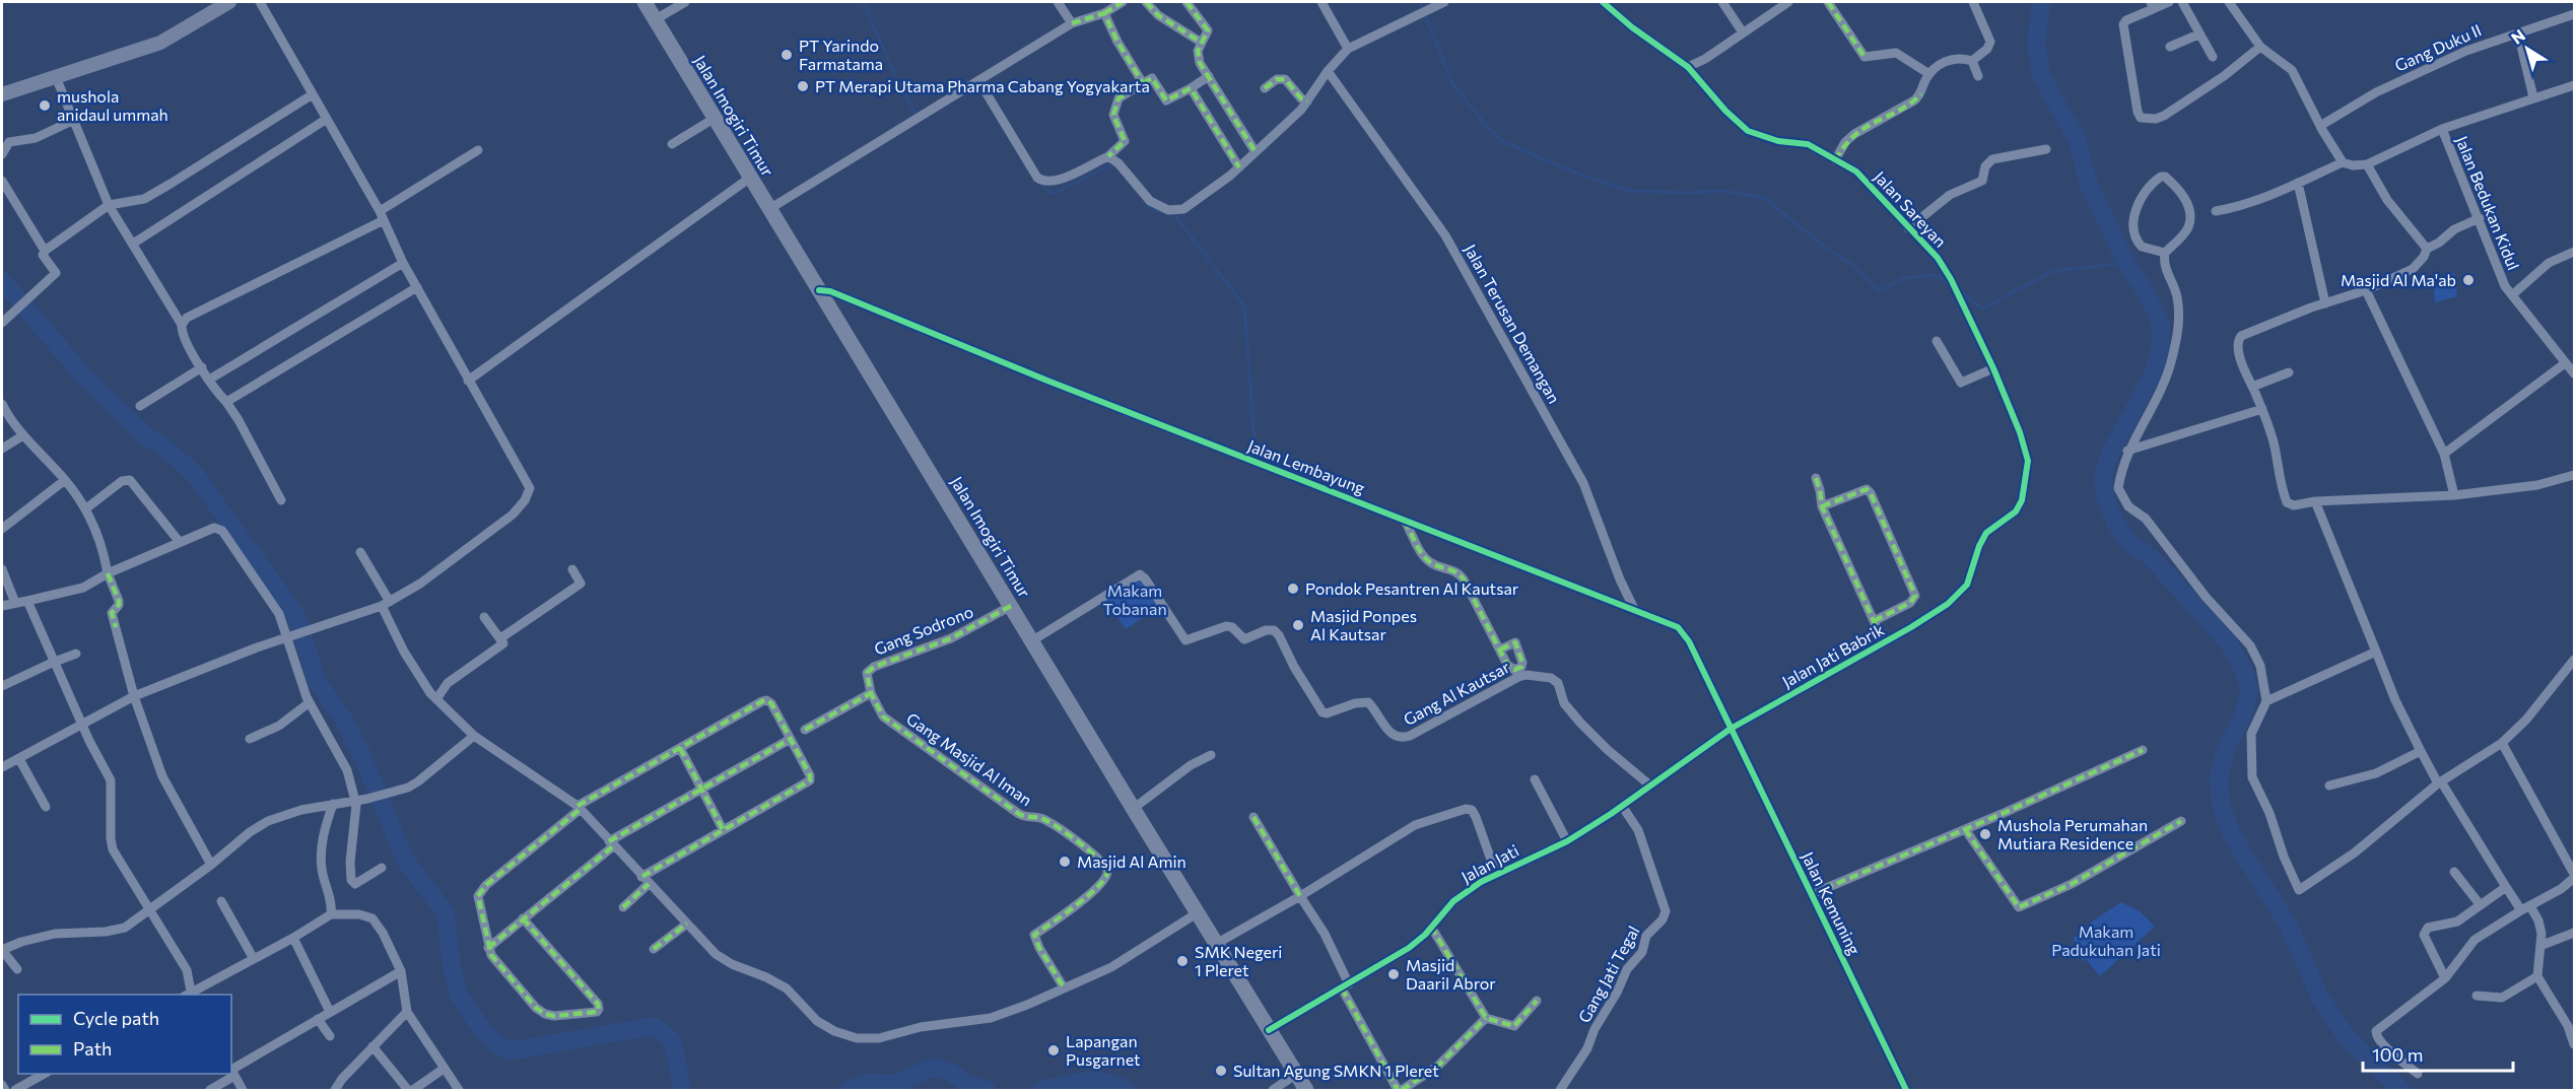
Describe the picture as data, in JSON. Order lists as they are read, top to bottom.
{
  "streets": {
    "main road": ["Jalan Imogiri Timur"],
    "street": [
      "Gang Duku II",
      "Jalan Bedukan Kidul",
      "Jalan Sareyan",
      "Jalan Terusan Demangan",
      "Jalan Lembayung",
      "Gang Sodrono",
      "Jalan Jati Babrik",
      "Gang Al Kautsar",
      "Gang Masjid Al Iman",
      "Jalan Jati",
      "Jalan Kemuning",
      "Gang Jati Tegal"
    ]
  },
  "crossings": [
    ["Jalan Imogiri Timur", "Jalan Lembayung"],
    ["Jalan Imogiri Timur", "Gang Sodrono"],
    ["Jalan Imogiri Timur", "Gang Al Kautsar"],
    ["Jalan Imogiri Timur", "Jalan Jati"],
    ["Jalan Sareyan", "Jalan Jati Babrik"],
    ["Jalan Terusan Demangan", "Jalan Lembayung"],
    ["Jalan Lembayung", "Jalan Jati Babrik"],
    ["Jalan Lembayung", "Jalan Jati"],
    ["Jalan Lembayung", "Jalan Kemuning"],
    ["Gang Sodrono", "Gang Masjid Al Iman"],
    ["Jalan Jati Babrik", "Jalan Jati"],
    ["Jalan Jati Babrik", "Jalan Kemuning"],
    ["Gang Al Kautsar", "Jalan Jati"],
    ["Jalan Jati", "Jalan Kemuning"],
    ["Jalan Jati", "Gang Jati Tegal"]
  ],
  "parks": ["Makam Tobanan", "Makam Padukuhan Jati"],
  "places": [
    "PT Yarindo Farmatama",
    "PT Merapi Utama Pharma Cabang Yogyakarta",
    "mushola anidaul ummah",
    "Masjid Al Ma'ab",
    "Pondok Pesantren Al Kautsar",
    "Masjid Ponpes Al Kautsar",
    "Mushola Perumahan Mutiara Residence",
    "Masjid Al Amin",
    "SMK Negeri 1 Pleret",
    "Masjid Daaril Abror",
    "Lapangan Pusgarnet",
    "Sultan Agung SMKN 1 Pleret"
  ],
  "legend": ["Cycle path", "Path"],
  "scale_bar": "100 m",
  "north": "top left"
}
